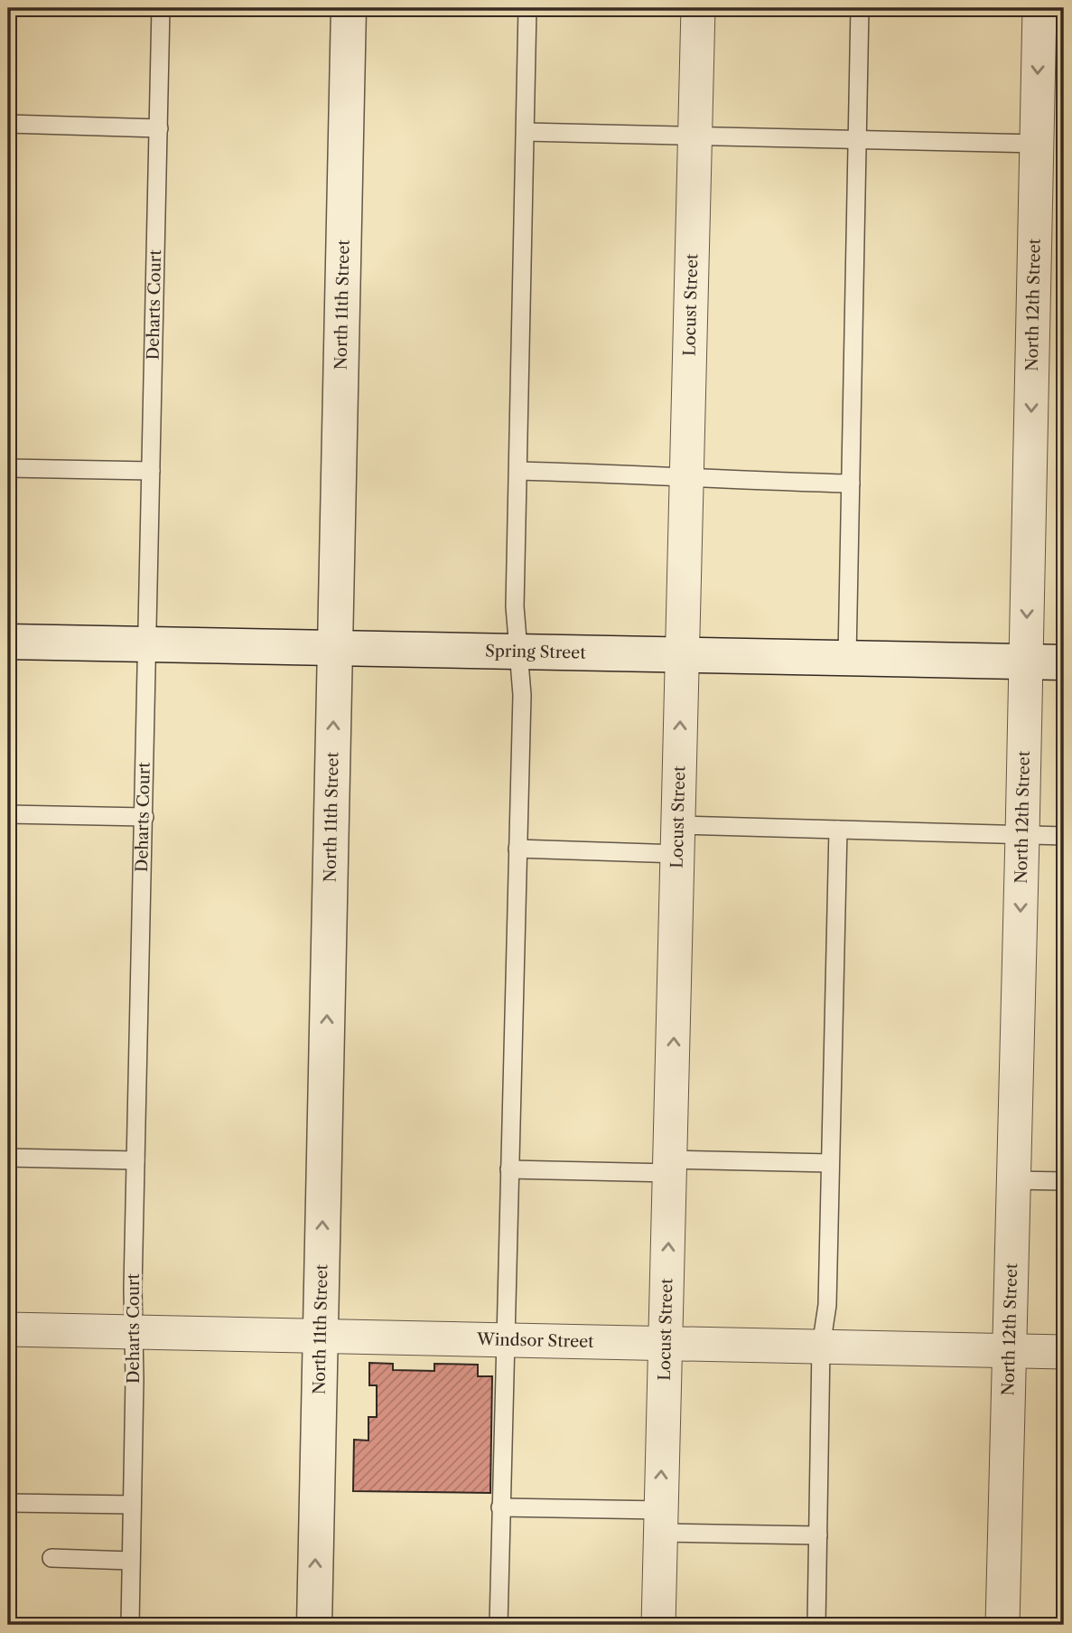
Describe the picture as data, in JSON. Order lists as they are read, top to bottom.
{
  "streets": {
    "street": [
      "North 11th Street",
      "Locust Street",
      "North 12th Street",
      "Spring Street",
      "Windsor Street"
    ],
    "lane": ["Deharts Court"]
  },
  "crossings": [
    ["Deharts Court", "Spring Street"],
    ["Deharts Court", "Windsor Street"],
    ["North 11th Street", "Spring Street"],
    ["North 11th Street", "Windsor Street"],
    ["Locust Street", "Spring Street"],
    ["Locust Street", "Windsor Street"],
    ["North 12th Street", "Spring Street"],
    ["North 12th Street", "Windsor Street"]
  ],
  "one_way": ["North 11th Street", "Locust Street", "North 12th Street"]
}
